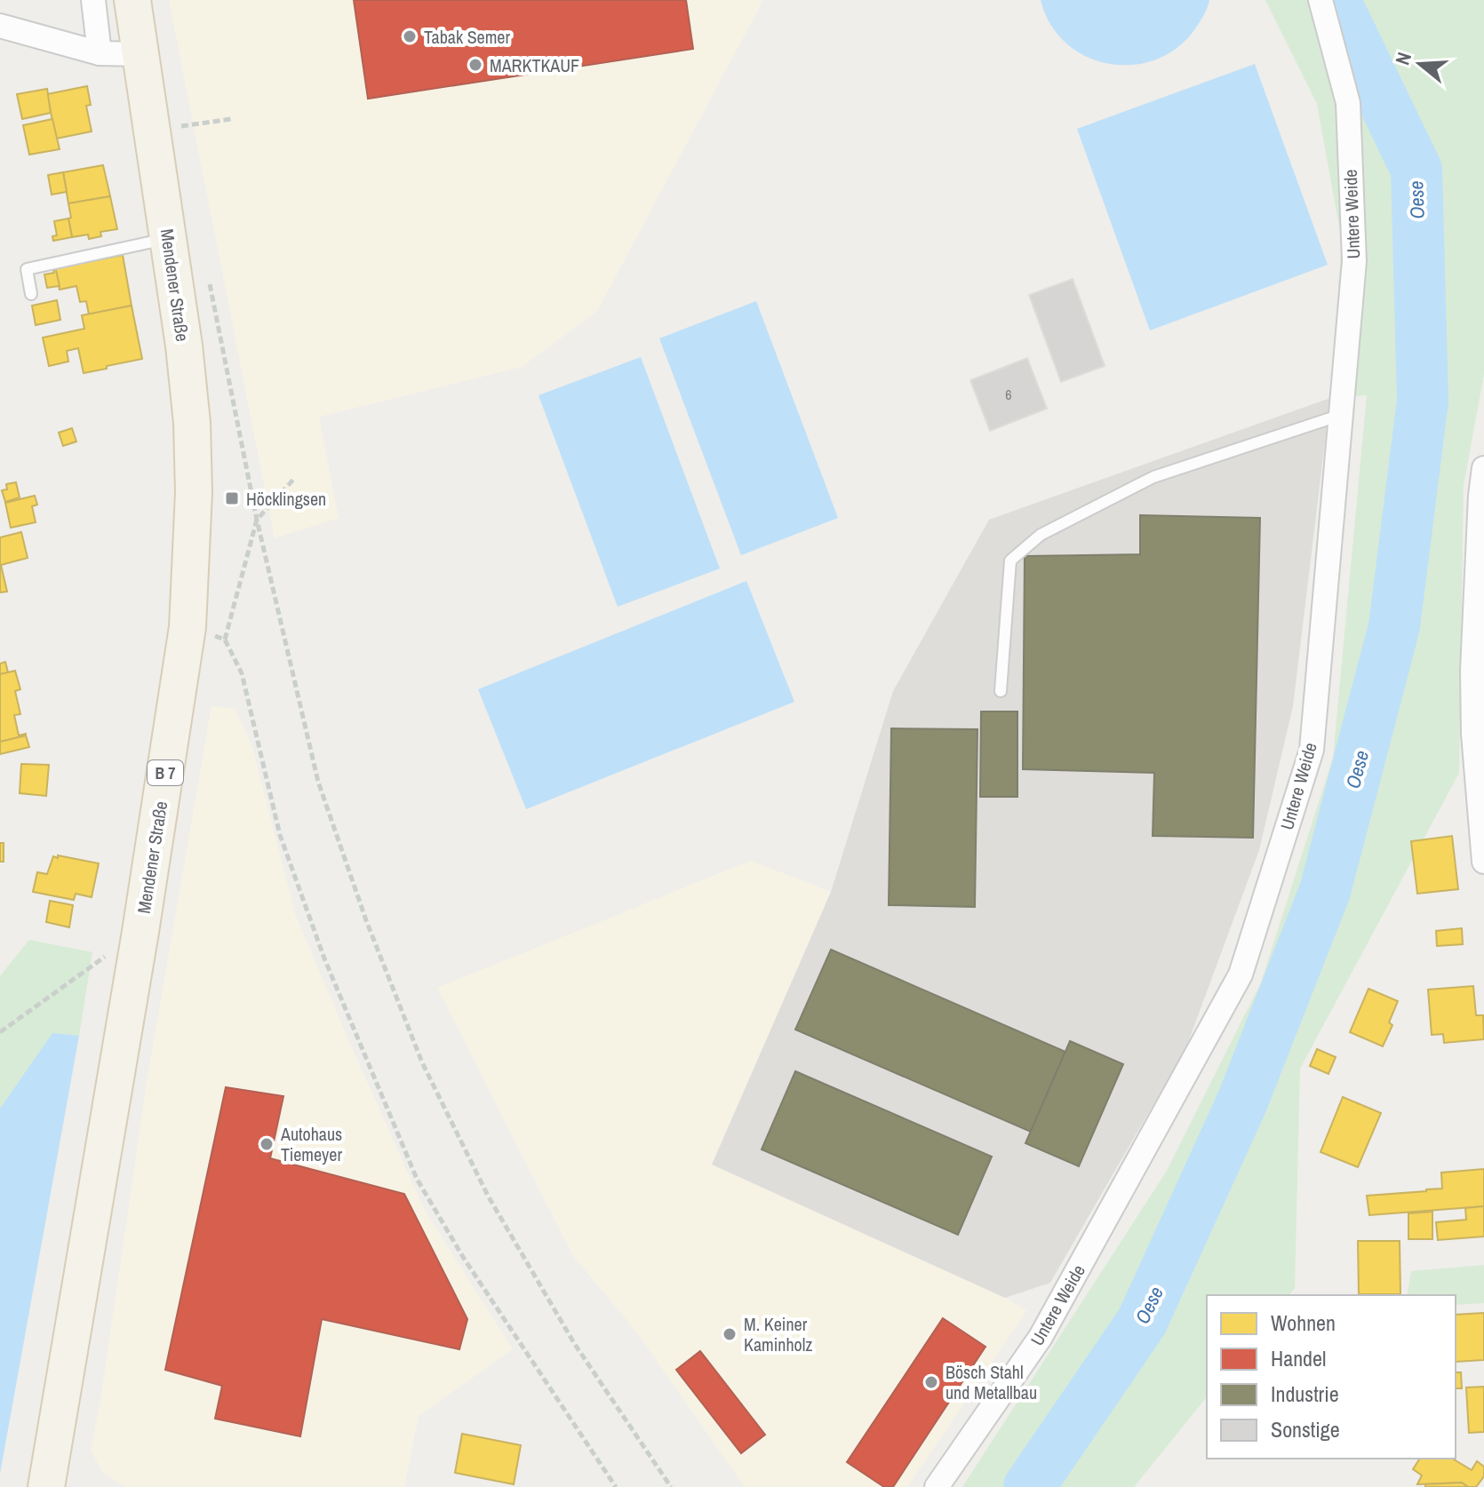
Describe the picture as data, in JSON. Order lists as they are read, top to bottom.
{
  "streets": {
    "main road": ["Mendener Straße", "B 7"],
    "street": ["Untere Weide"]
  },
  "water": ["Oese"],
  "places": {
    "other": [
      "Tabak Semer",
      "MARKTKAUF",
      "Autohaus Tiemeyer",
      "M. Keiner Kaminholz",
      "Bösch Stahl und Metallbau"
    ],
    "transit": ["Höcklingsen"]
  },
  "house_numbers": ["6"],
  "legend": [
    "Wohnen",
    "Handel",
    "Industrie",
    "Sonstige"
  ],
  "north": "left"
}
